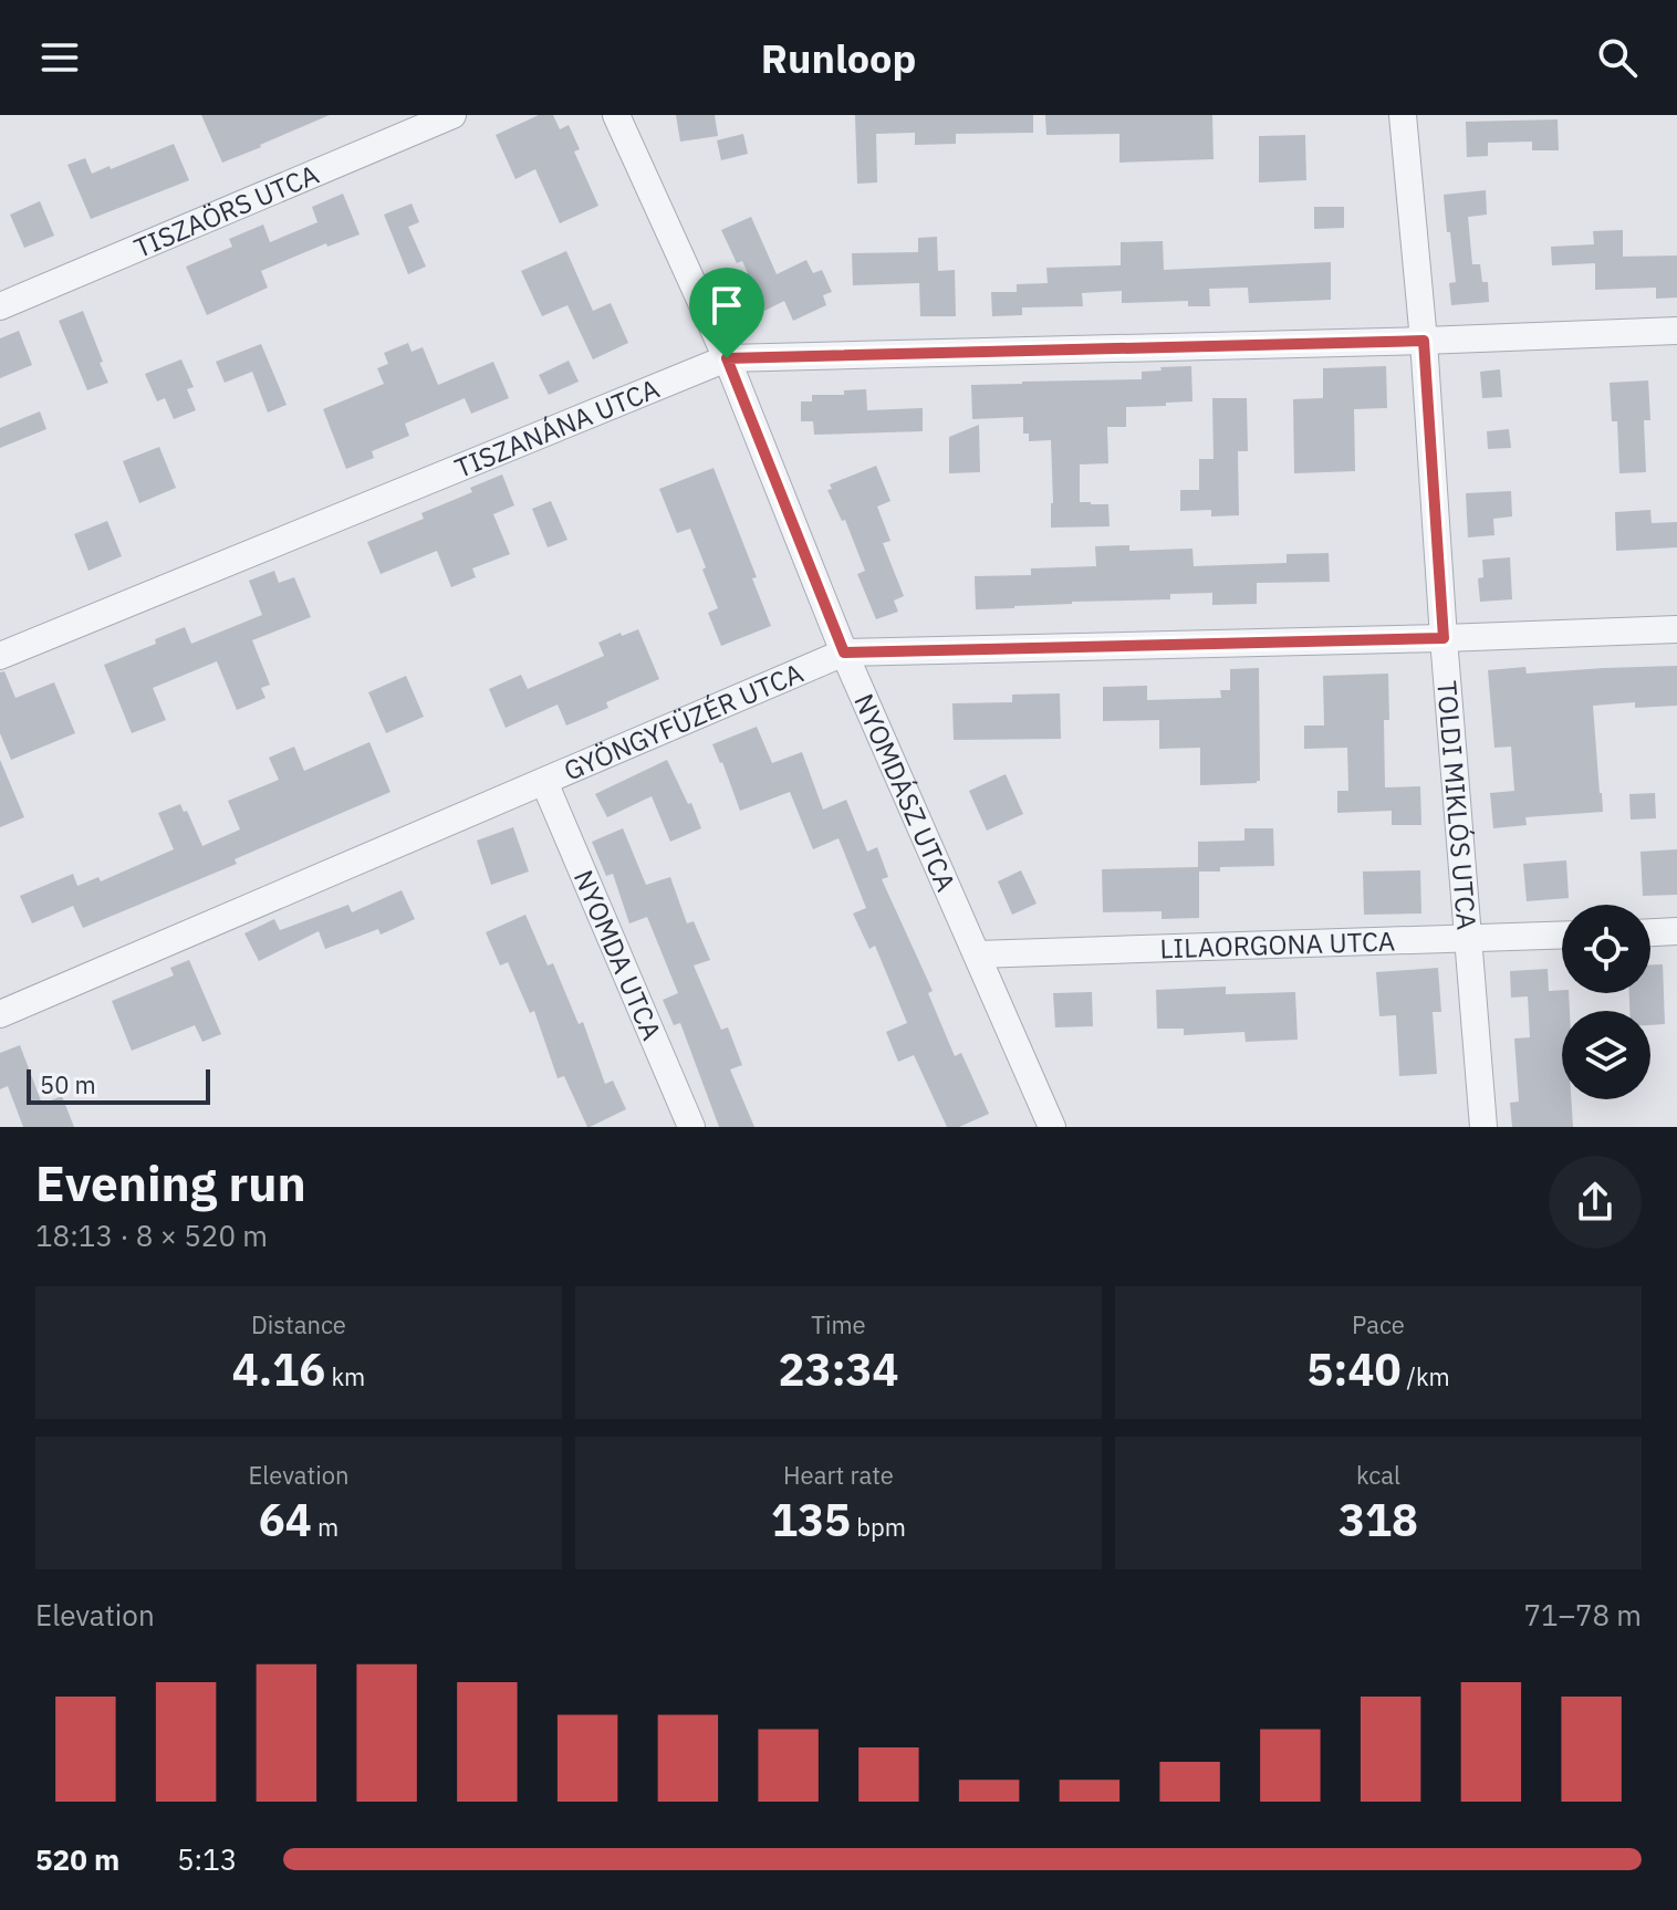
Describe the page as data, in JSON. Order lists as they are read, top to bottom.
{
  "streets": {
    "street": [
      "TISZAÖRS UTCA",
      "TISZANÁNA UTCA",
      "GYÖNGYFÜZÉR UTCA",
      "NYOMDÁSZ UTCA",
      "TOLDI MIKLÓS UTCA",
      "LILAORGONA UTCA",
      "NYOMDA UTCA"
    ]
  },
  "crossings": [
    ["TISZANÁNA UTCA", "NYOMDÁSZ UTCA"],
    ["TISZANÁNA UTCA", "TOLDI MIKLÓS UTCA"],
    ["GYÖNGYFÜZÉR UTCA", "NYOMDÁSZ UTCA"],
    ["GYÖNGYFÜZÉR UTCA", "TOLDI MIKLÓS UTCA"],
    ["GYÖNGYFÜZÉR UTCA", "NYOMDA UTCA"],
    ["NYOMDÁSZ UTCA", "LILAORGONA UTCA"],
    ["TOLDI MIKLÓS UTCA", "LILAORGONA UTCA"]
  ],
  "scale_bar": "50 m",
  "page": {
    "header": "Runloop",
    "scale": "50 m",
    "heading": ["Evening run", "18:13 · 8 × 520 m"],
    "stats": [
      ["Distance", "4.16 km"],
      ["Time", "23:34"],
      ["Pace", "5:40 /km"],
      ["Elevation", "64 m"],
      ["Heart rate", "135 bpm"],
      ["kcal", "318"]
    ],
    "chart": ["Elevation", "71–78 m"],
    "list": [
      {
        "name": "520 m",
        "note": "5:13"
      }
    ]
  }
}
